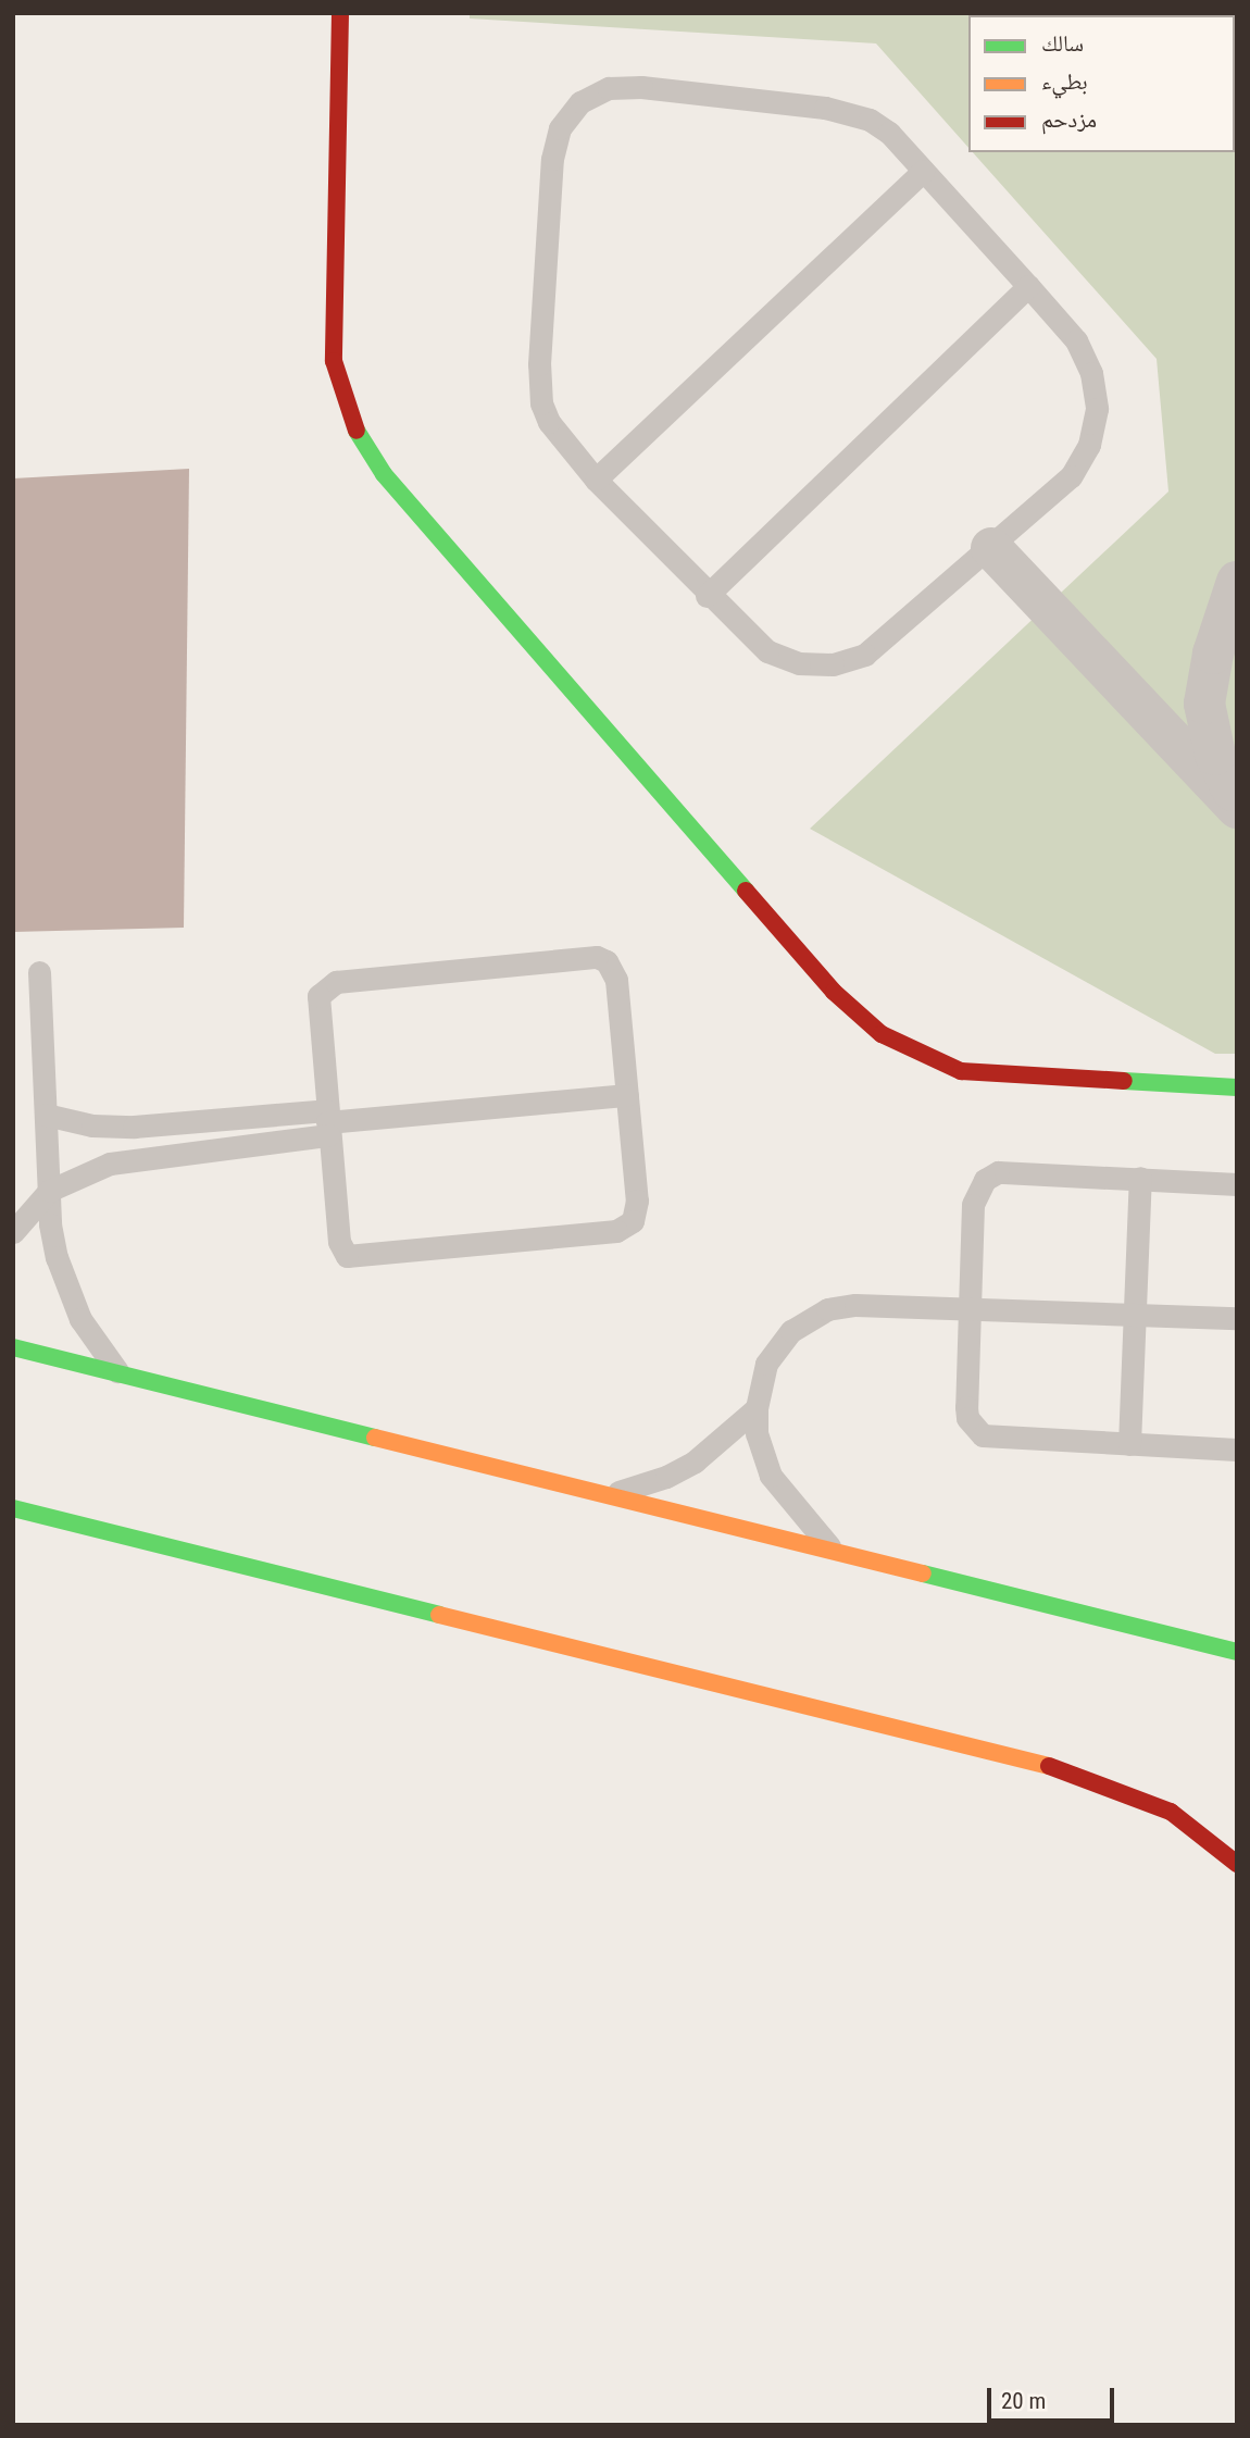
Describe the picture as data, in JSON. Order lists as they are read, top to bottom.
{
  "legend": ["سالك", "بطيء", "مزدحم"],
  "scale_bar": "20 m"
}
